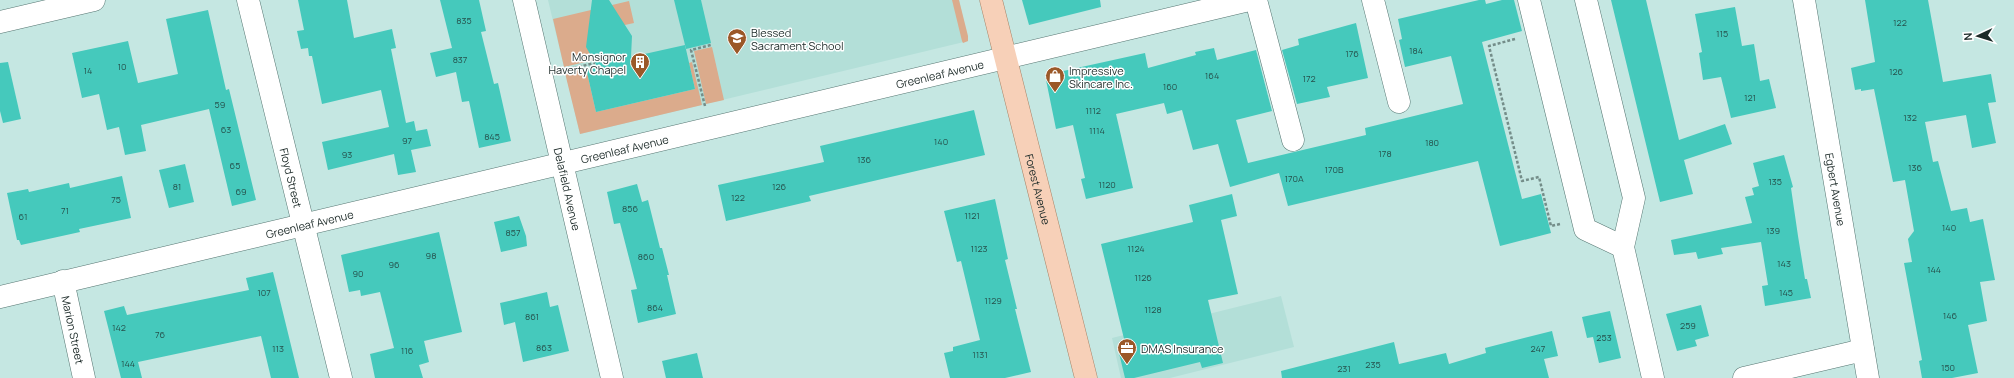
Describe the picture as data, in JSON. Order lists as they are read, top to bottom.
{
  "streets": {
    "main road": ["Forest Avenue"],
    "street": [
      "Greenleaf Avenue",
      "Floyd Street",
      "Delafield Avenue",
      "Egbert Avenue",
      "Marion Street"
    ]
  },
  "crossings": [
    ["Greenleaf Avenue", "Floyd Street"],
    ["Greenleaf Avenue", "Delafield Avenue"],
    ["Greenleaf Avenue", "Forest Avenue"],
    ["Greenleaf Avenue", "Marion Street"]
  ],
  "places": {
    "school or university": ["Blessed Sacrament School"],
    "building": ["Monsignor Haverty Chapel"],
    "shop": ["Impressive Skincare Inc."],
    "office": ["DMAS Insurance"]
  },
  "house_numbers": [
    "835",
    "122",
    "115",
    "184",
    "176",
    "837",
    "10",
    "14",
    "126",
    "164",
    "172",
    "160",
    "121",
    "59",
    "1112",
    "132",
    "63",
    "1114",
    "845",
    "97",
    "140",
    "180",
    "178",
    "93",
    "136",
    "65",
    "136",
    "170B",
    "170A",
    "135",
    "1120",
    "81",
    "126",
    "69",
    "122",
    "75",
    "856",
    "71",
    "1121",
    "61",
    "140",
    "139",
    "857",
    "1123",
    "1124",
    "98",
    "860",
    "143",
    "96",
    "144",
    "90",
    "1126",
    "107",
    "145",
    "1129",
    "864",
    "1128",
    "146",
    "861",
    "259",
    "142",
    "76",
    "253",
    "863",
    "113",
    "247",
    "116",
    "1131",
    "144",
    "235",
    "150",
    "231"
  ],
  "north": "left"
}
